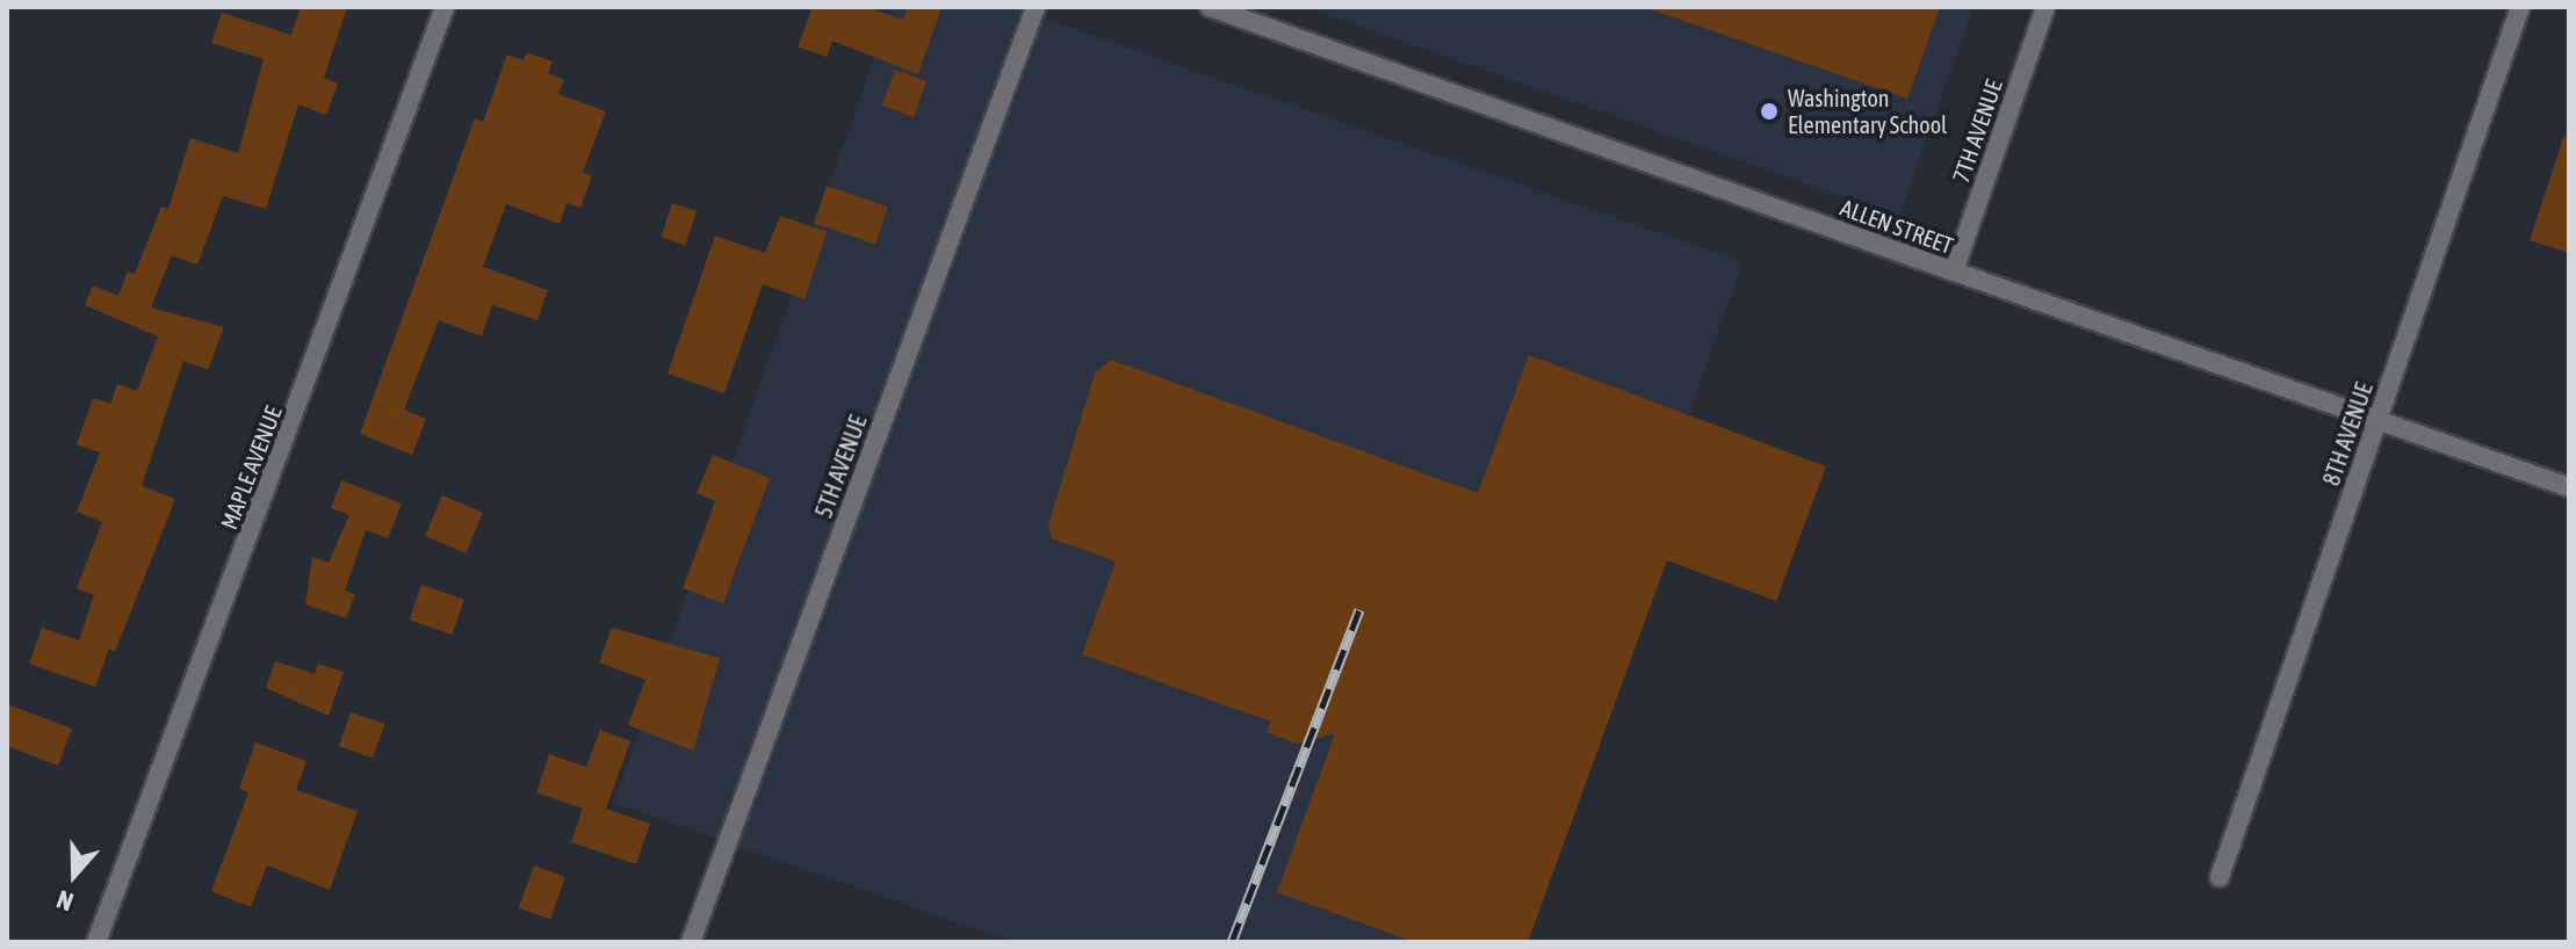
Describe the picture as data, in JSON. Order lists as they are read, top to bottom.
{
  "streets": {
    "street": [
      "7TH AVENUE",
      "ALLEN STREET",
      "8TH AVENUE",
      "5TH AVENUE",
      "MAPLE AVENUE"
    ]
  },
  "crossings": [
    ["7TH AVENUE", "ALLEN STREET"],
    ["ALLEN STREET", "8TH AVENUE"]
  ],
  "places": ["Washington Elementary School"],
  "north": "bottom"
}
